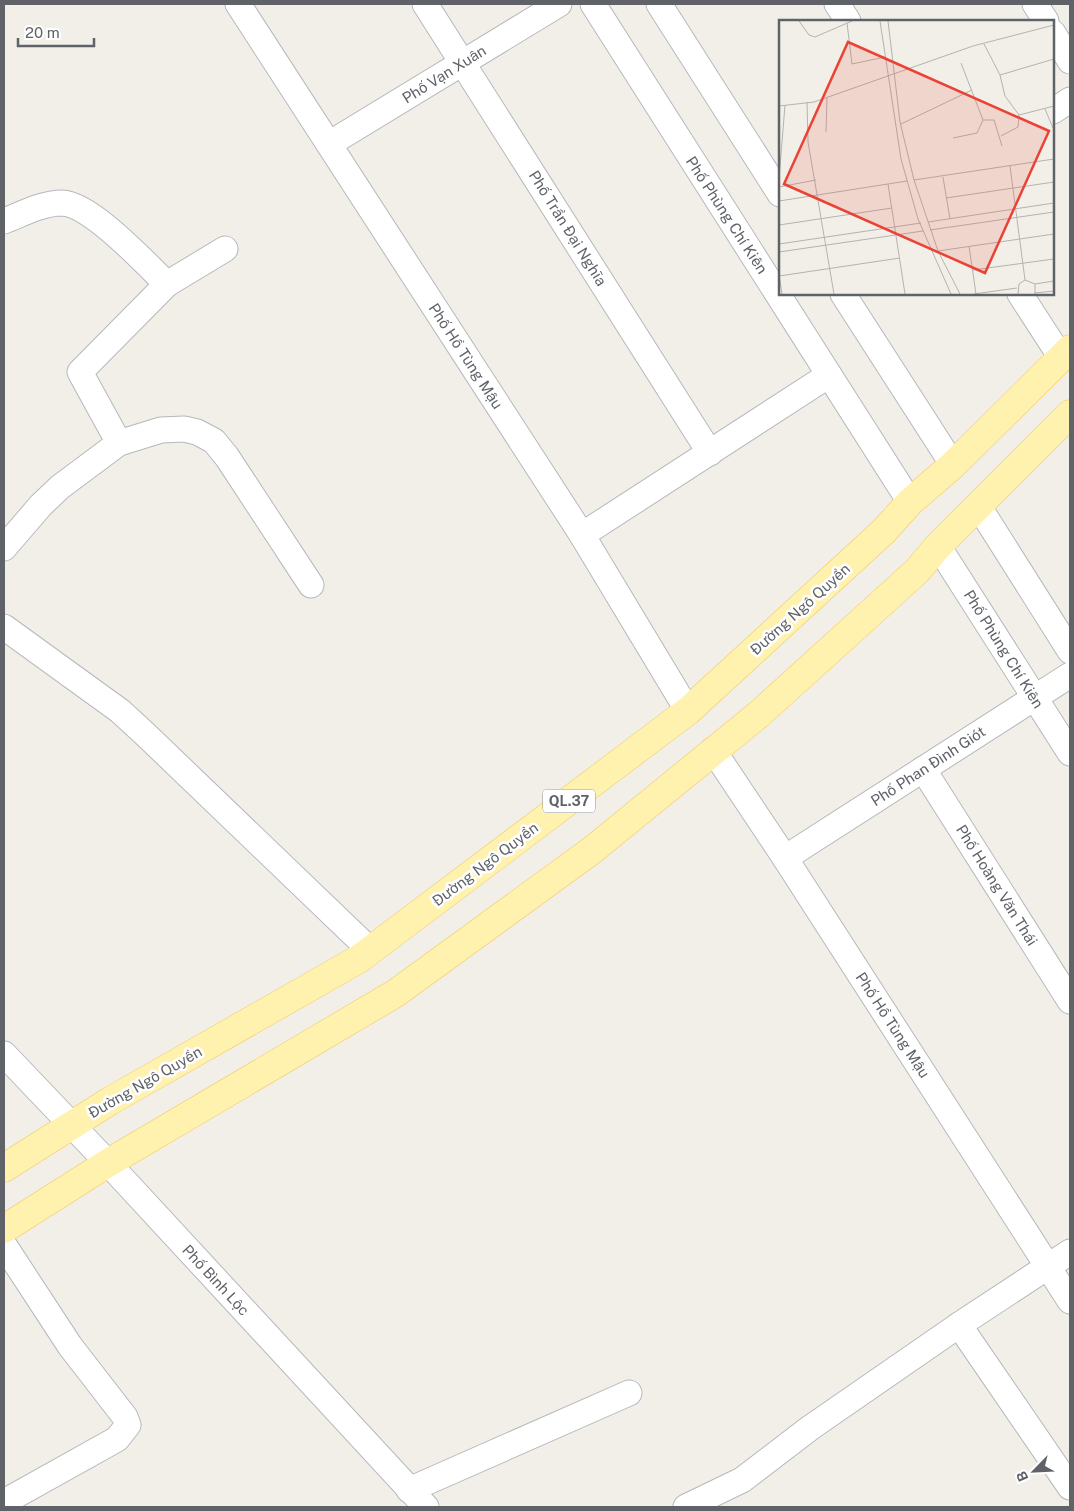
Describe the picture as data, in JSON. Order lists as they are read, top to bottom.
{
  "streets": {
    "main road": ["Đường Ngô Quyền", "QL.37"],
    "street": [
      "Phố Vạn Xuân",
      "Phố Phùng Chí Kiên",
      "Phố Trần Đại Nghĩa",
      "Phố Hồ Tùng Mậu",
      "Phố Phan Đình Giót",
      "Phố Hoàng Văn Thái",
      "Phố Bình Lộc"
    ]
  },
  "crossings": [
    ["Phố Vạn Xuân", "Phố Trần Đại Nghĩa"],
    ["Phố Vạn Xuân", "Phố Hồ Tùng Mậu"],
    ["Phố Phùng Chí Kiên", "Đường Ngô Quyền"],
    ["Phố Phùng Chí Kiên", "Phố Phan Đình Giót"],
    ["Phố Hồ Tùng Mậu", "Đường Ngô Quyền"],
    ["Phố Hồ Tùng Mậu", "Phố Phan Đình Giót"],
    ["Đường Ngô Quyền", "Phố Bình Lộc"],
    ["Phố Phan Đình Giót", "Phố Hoàng Văn Thái"]
  ],
  "scale_bar": "20 m",
  "north": "bottom left"
}
